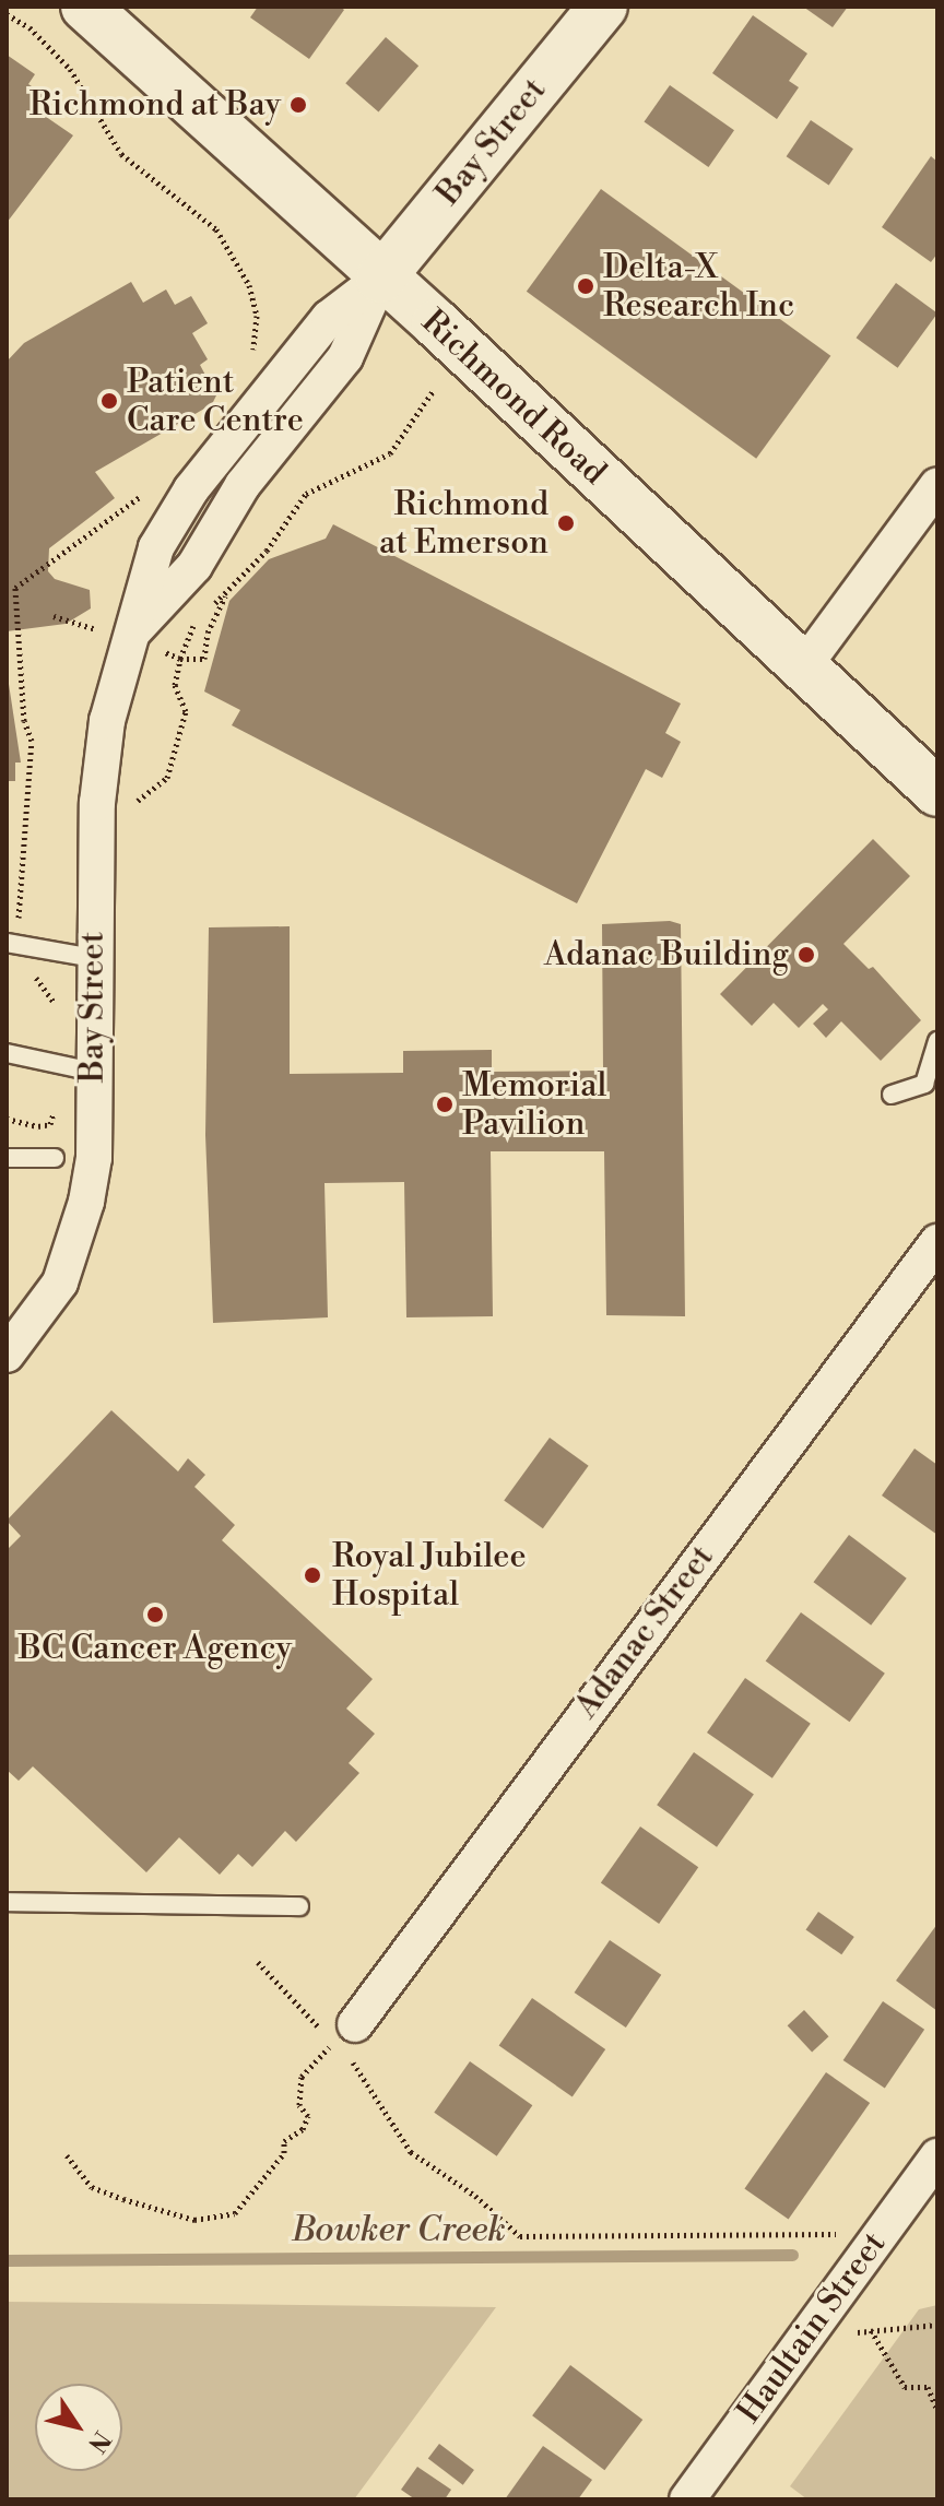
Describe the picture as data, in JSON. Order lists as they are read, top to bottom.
{
  "streets": {
    "main road": ["Bay Street", "Richmond Road"],
    "street": ["Adanac Street", "Haultain Street"]
  },
  "crossings": [
    ["Bay Street", "Richmond Road"]
  ],
  "water": ["Bowker Creek"],
  "places": [
    "Richmond at Bay",
    "Delta-X Research Inc",
    "Patient Care Centre",
    "Richmond at Emerson",
    "Adanac Building",
    "Memorial Pavilion",
    "Royal Jubilee Hospital",
    "BC Cancer Agency"
  ],
  "north": "bottom right"
}
